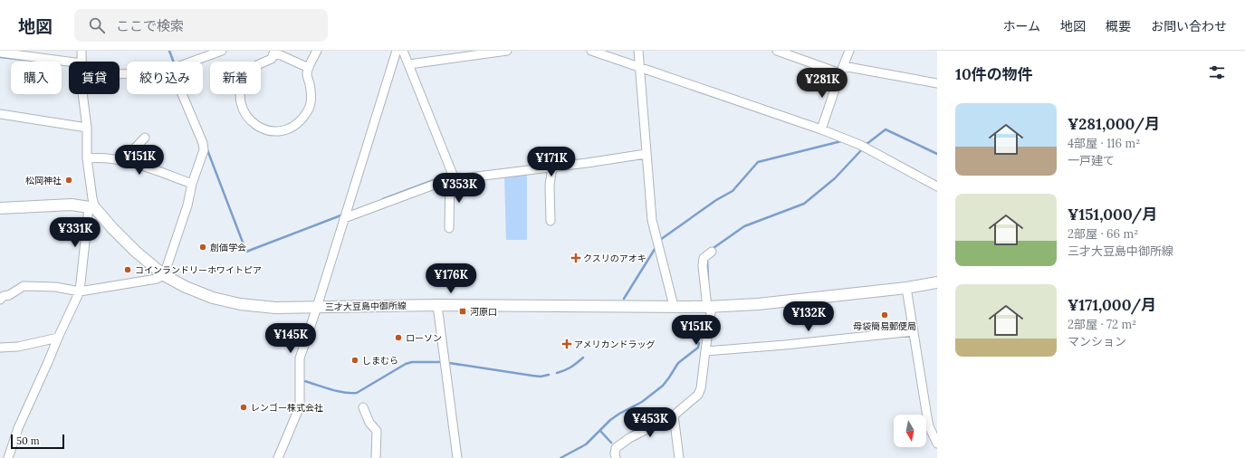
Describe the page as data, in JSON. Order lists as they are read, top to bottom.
{
  "streets": {
    "main road": ["三才大豆島中御所線"]
  },
  "places": {
    "other": [
      "松岡神社",
      "創価学会",
      "コインランドリーホワイトピア",
      "母袋簡易郵便局",
      "ローソン",
      "しまむら",
      "レンゴー株式会社"
    ],
    "health": ["クスリのアオキ", "アメリカンドラッグ"],
    "transit": ["河原口"]
  },
  "scale_bar": "50 m",
  "north": "bottom",
  "page": {
    "header": "地図",
    "search": "ここで検索",
    "nav": [
      "ホーム",
      "地図",
      "概要",
      "お問い合わせ"
    ],
    "heading": "10件の物件",
    "chip": [
      "購入",
      "賃貸",
      "絞り込み",
      "新着"
    ],
    "price": [
      "¥281K",
      "¥151K",
      "¥171K",
      "¥353K",
      "¥331K",
      "¥176K",
      "¥132K",
      "¥151K",
      "¥145K",
      "¥453K"
    ],
    "list": [
      {
        "name": "¥281,000/月",
        "note": "4部屋 · 116 m² · 一戸建て"
      },
      {
        "name": "¥151,000/月",
        "note": "2部屋 · 66 m² · 三才大豆島中御所線"
      },
      {
        "name": "¥171,000/月",
        "note": "2部屋 · 72 m² · マンション"
      }
    ],
    "scale": "50 m"
  }
}
